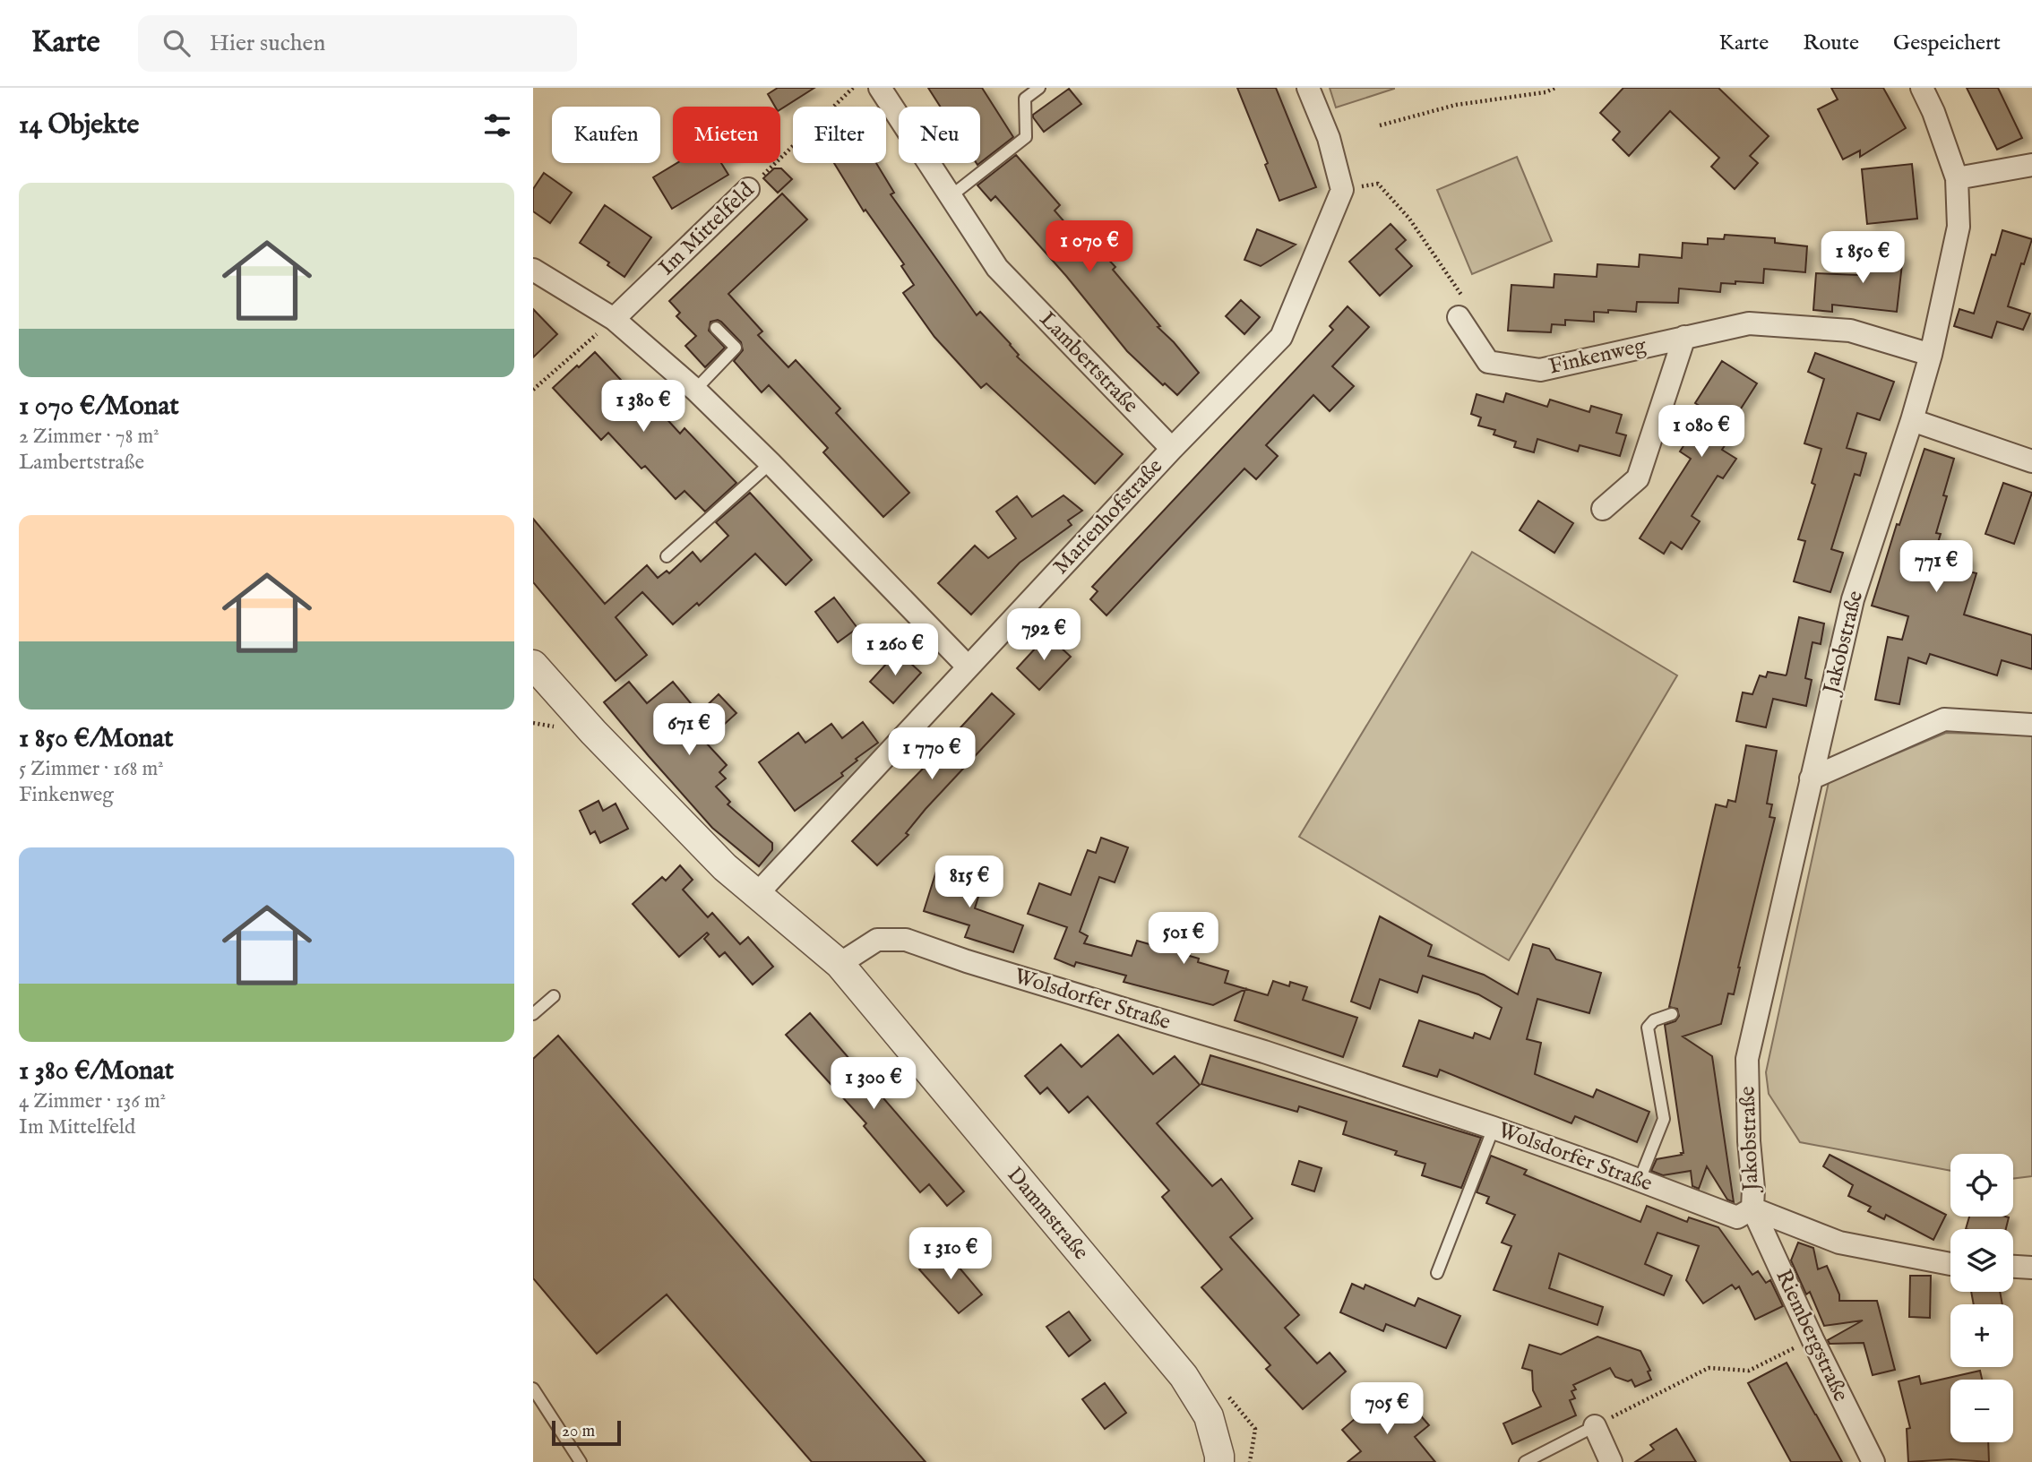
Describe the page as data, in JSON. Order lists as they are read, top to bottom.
{
  "streets": {
    "street": [
      "Im Mittelfeld",
      "Finkenweg",
      "Lambertstraße",
      "Marienhofstraße",
      "Jakobstraße",
      "Wolsdorfer Straße",
      "Dammstraße",
      "Riembergstraße"
    ]
  },
  "crossings": [
    ["Finkenweg", "Jakobstraße"],
    ["Lambertstraße", "Marienhofstraße"],
    ["Jakobstraße", "Wolsdorfer Straße"],
    ["Jakobstraße", "Riembergstraße"],
    ["Wolsdorfer Straße", "Dammstraße"],
    ["Wolsdorfer Straße", "Riembergstraße"]
  ],
  "scale_bar": "20 m",
  "page": {
    "header": "Karte",
    "search": "Hier suchen",
    "nav": ["Karte", "Route", "Gespeichert"],
    "heading": "14 Objekte",
    "chip": [
      "Kaufen",
      "Mieten",
      "Filter",
      "Neu"
    ],
    "list": [
      {
        "name": "1 070 €/Monat",
        "note": "2 Zimmer · 78 m² · Lambertstraße"
      },
      {
        "name": "1 850 €/Monat",
        "note": "5 Zimmer · 168 m² · Finkenweg"
      },
      {
        "name": "1 380 €/Monat",
        "note": "4 Zimmer · 136 m² · Im Mittelfeld"
      }
    ],
    "price": [
      "1 070 €",
      "1 850 €",
      "1 380 €",
      "1 080 €",
      "771 €",
      "792 €",
      "1 260 €",
      "671 €",
      "1 770 €",
      "815 €",
      "501 €",
      "1 300 €",
      "1 310 €",
      "705 €"
    ],
    "map_buttons": ["+", "−"],
    "scale": "20 m"
  }
}
